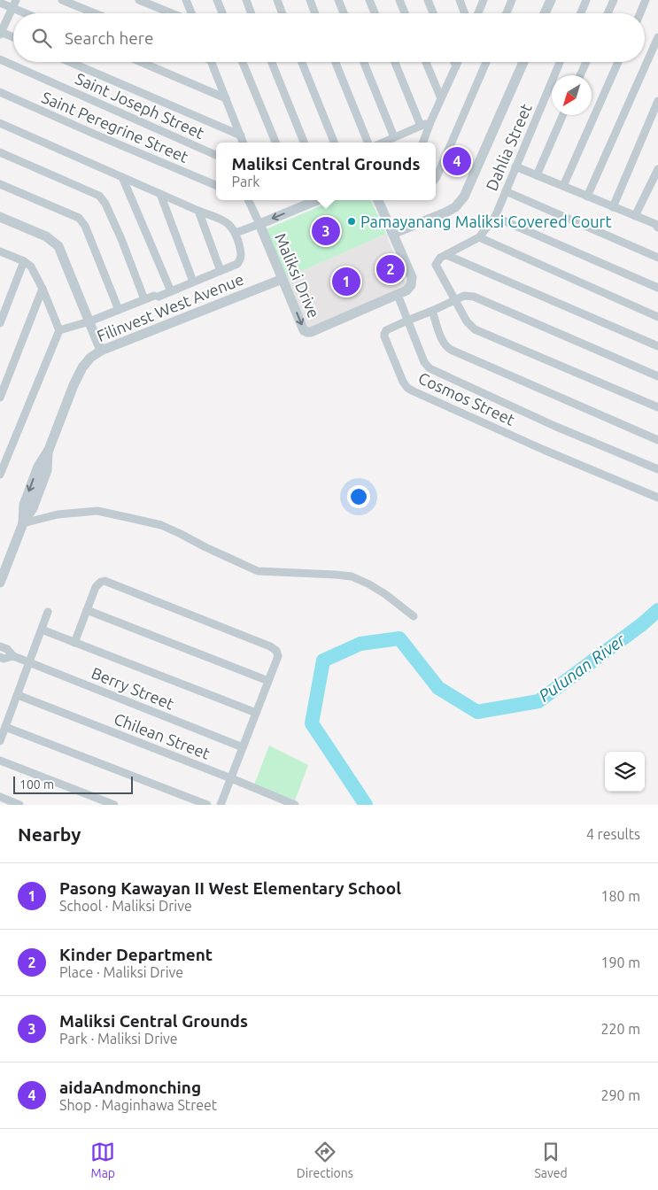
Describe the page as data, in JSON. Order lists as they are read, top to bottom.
{
  "streets": {
    "street": [
      "Saint Joseph Street",
      "Saint Peregrine Street",
      "Dahlia Street",
      "Maliksi Drive",
      "Filinvest West Avenue",
      "Cosmos Street",
      "Berry Street",
      "Chilean Street"
    ]
  },
  "crossings": [
    ["Maliksi Drive", "Filinvest West Avenue"]
  ],
  "water": ["Pulunan River"],
  "places": ["Pamayanang Maliksi Covered Court"],
  "scale_bar": "100 m",
  "north": "bottom left",
  "page": {
    "search": "Search here",
    "popup": ["Maliksi Central Grounds", "Park"],
    "pins": [
      "4",
      "3",
      "2",
      "1"
    ],
    "scale": "100 m",
    "heading": ["Nearby", "4 results"],
    "list": [
      {
        "mark": "1",
        "name": "Pasong Kawayan II West Elementary School",
        "note": "School · Maliksi Drive",
        "value": "180 m"
      },
      {
        "mark": "2",
        "name": "Kinder Department",
        "note": "Place · Maliksi Drive",
        "value": "190 m"
      },
      {
        "mark": "3",
        "name": "Maliksi Central Grounds",
        "note": "Park · Maliksi Drive",
        "value": "220 m"
      },
      {
        "mark": "4",
        "name": "aidaAndmonching",
        "note": "Shop · Maginhawa Street",
        "value": "290 m"
      }
    ],
    "nav": ["Map", "Directions", "Saved"]
  }
}
